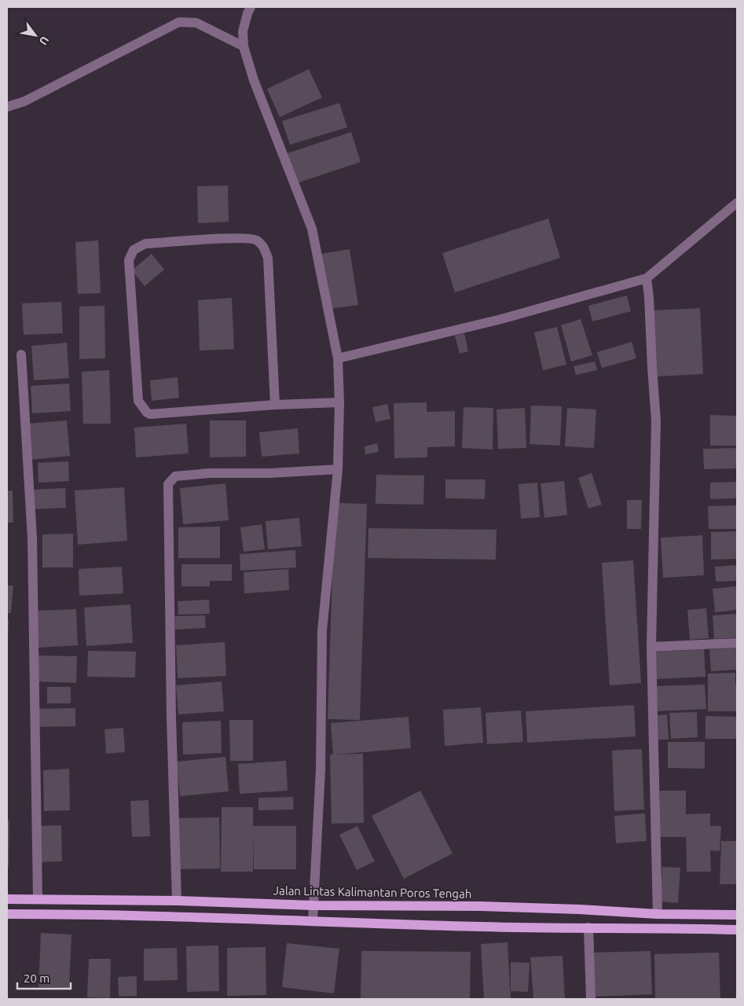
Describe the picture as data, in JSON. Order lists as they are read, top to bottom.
{
  "streets": {
    "main road": ["Jalan Lintas Kalimantan Poros Tengah"]
  },
  "scale_bar": "20 m",
  "north": "bottom right"
}
